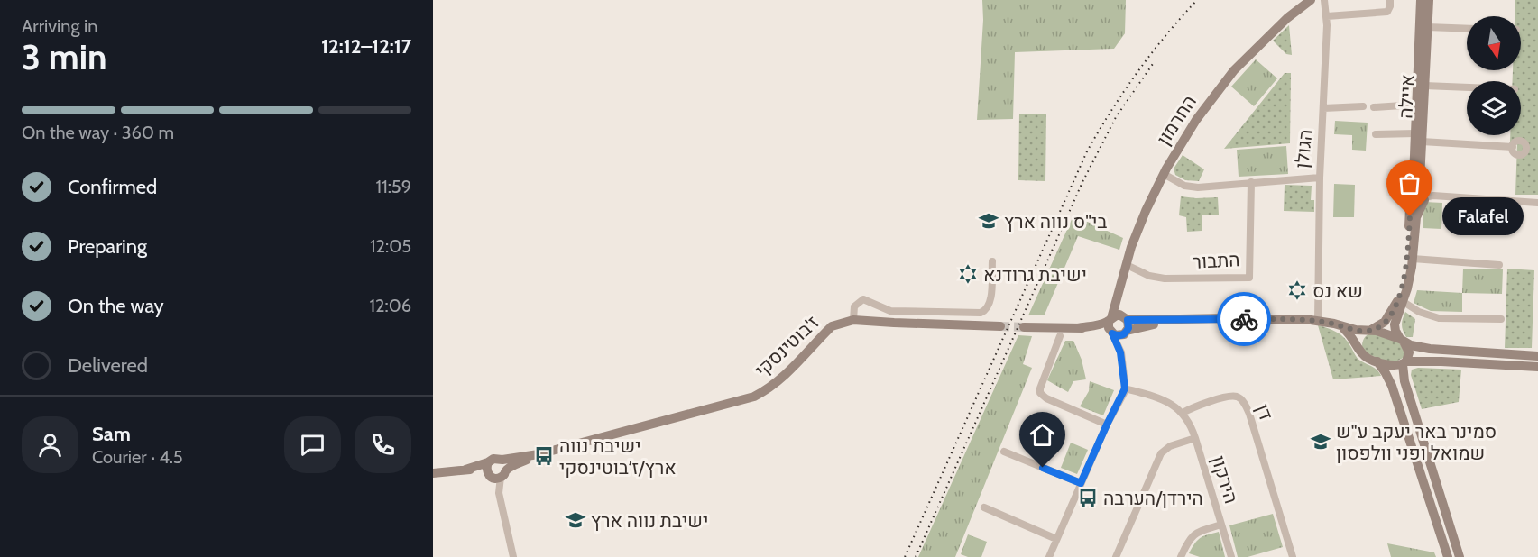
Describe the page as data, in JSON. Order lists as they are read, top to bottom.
{
  "streets": {
    "street": [
      "איילה",
      "החרמון",
      "הגולן",
      "התבור",
      "ז'בוטינסקי",
      "דן",
      "הירקון"
    ]
  },
  "crossings": [
    ["החרמון", "הגולן"],
    ["החרמון", "התבור"],
    ["הגולן", "התבור"],
    ["דן", "הירקון"]
  ],
  "places": {
    "other": ["Falafel"],
    "school or university": ["בי\"ס נווה ארץ", "סמינר באר יעקב ע\"ש שמואל ופני וולפסון", "ישיבת נווה ארץ"],
    "synagogue": ["ישיבת גרודנא", "שא נס"],
    "bus stop": ["ישיבת נווה ארץ/ז׳בוטינסקי", "הירדן/הערבה"]
  },
  "north": "bottom",
  "page": {
    "heading": ["3 min", "Arriving in", "12:12–12:17"],
    "panel": ["Sam", "Courier · 4.5"],
    "bar": "On the way · 360 m",
    "list": [
      ["Confirmed", "11:59"],
      ["Preparing", "12:05"],
      ["On the way", "12:06"],
      "Delivered"
    ],
    "bubble": "Falafel"
  }
}
